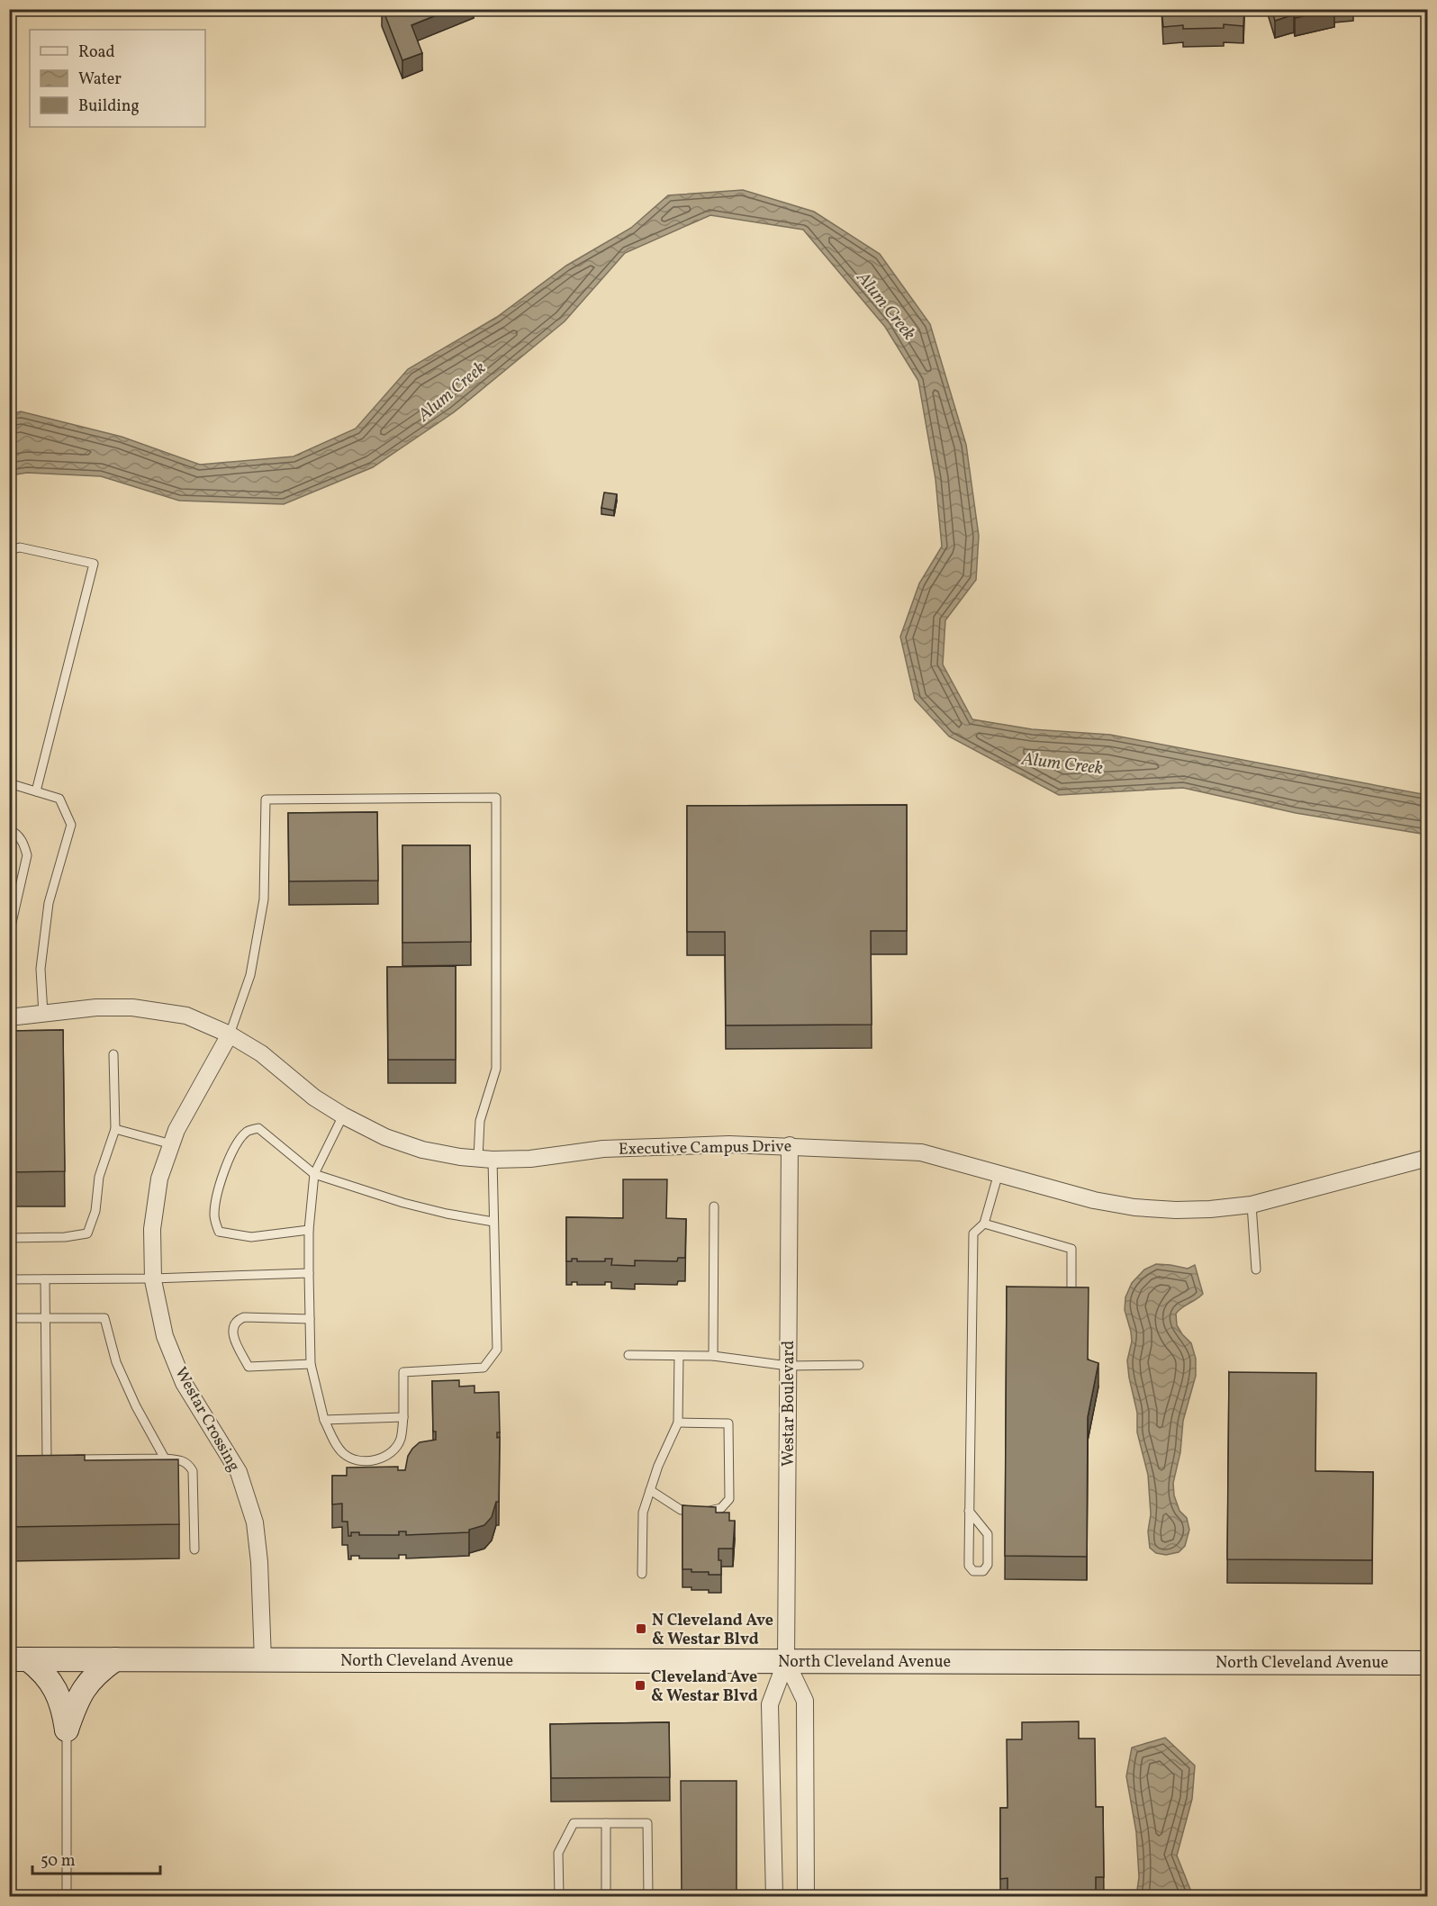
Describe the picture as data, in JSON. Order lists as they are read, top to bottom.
{
  "streets": {
    "main road": ["North Cleveland Avenue"],
    "street": ["Executive Campus Drive", "Westar Boulevard", "Westar Crossing"]
  },
  "crossings": [
    ["Executive Campus Drive", "Westar Boulevard"],
    ["Executive Campus Drive", "Westar Crossing"],
    ["Westar Boulevard", "North Cleveland Avenue"],
    ["Westar Crossing", "North Cleveland Avenue"]
  ],
  "water": ["Alum Creek"],
  "places": {
    "transit": ["N Cleveland Ave & Westar Blvd", "Cleveland Ave & Westar Blvd"]
  },
  "legend": ["Road", "Water", "Building"],
  "scale_bar": "50 m"
}
